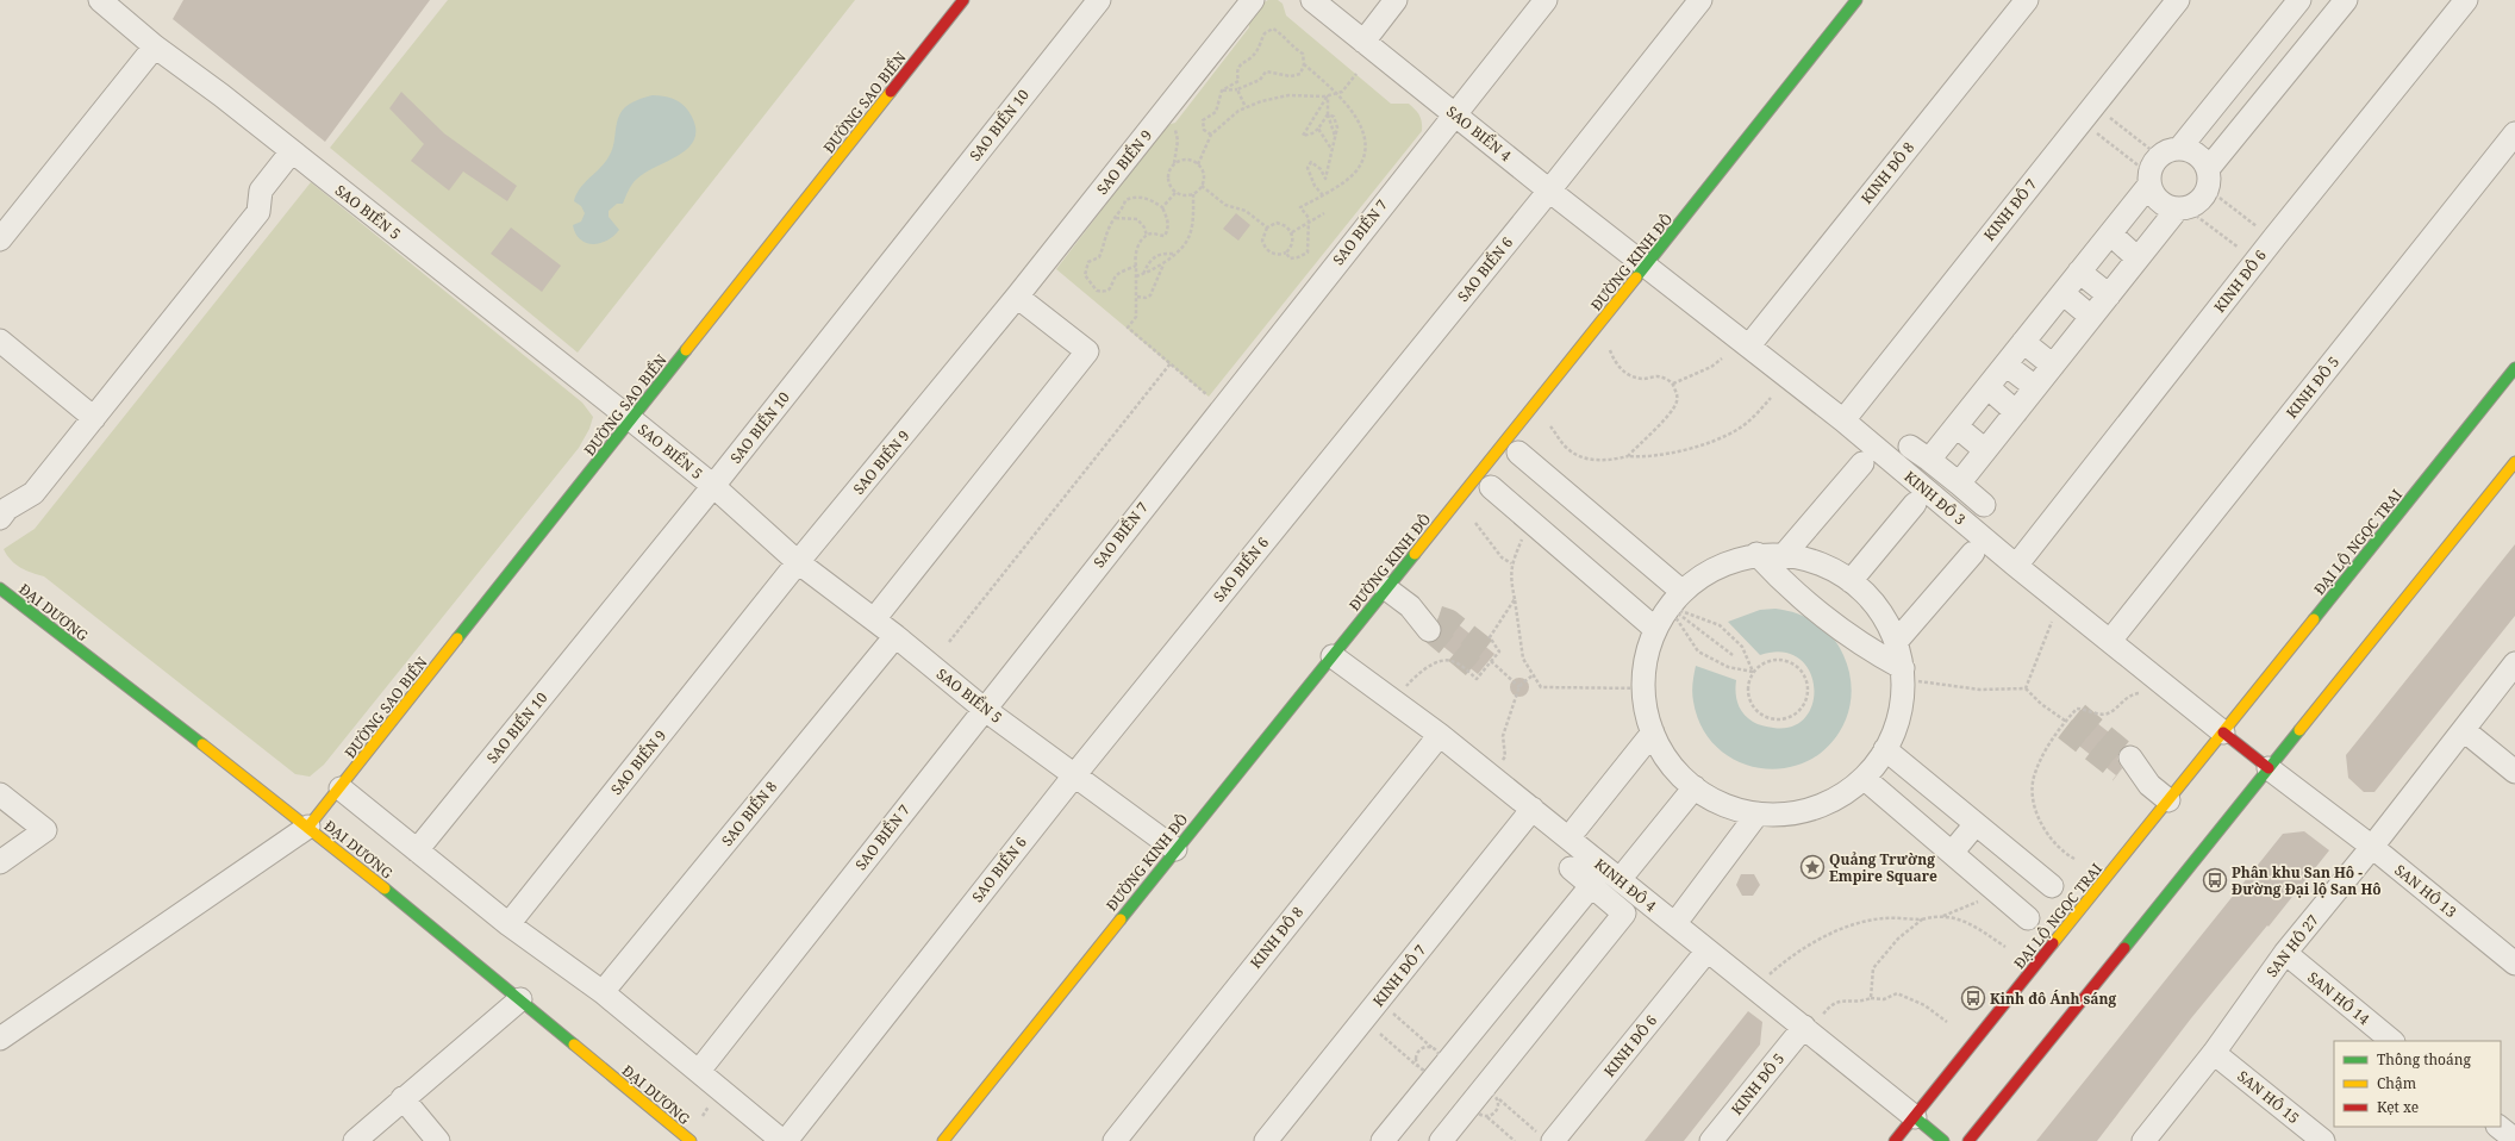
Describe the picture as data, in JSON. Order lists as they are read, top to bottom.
{
  "streets": {
    "street": [
      "ĐƯỜNG SAO BIỂN",
      "SAO BIỂN 10",
      "SAO BIỂN 4",
      "SAO BIỂN 9",
      "KINH ĐÔ 8",
      "KINH ĐÔ 7",
      "SAO BIỂN 5",
      "SAO BIỂN 7",
      "ĐƯỜNG KINH ĐÔ",
      "SAO BIỂN 6",
      "KINH ĐÔ 6",
      "KINH ĐÔ 5",
      "KINH ĐÔ 3",
      "ĐẠI LỘ NGỌC TRAI",
      "ĐẠI DƯƠNG",
      "SAO BIỂN 8",
      "KINH ĐÔ 4",
      "SAN HÔ 13",
      "SAN HÔ 27",
      "SAN HÔ 14",
      "SAN HÔ 15"
    ]
  },
  "crossings": [
    ["ĐƯỜNG SAO BIỂN", "SAO BIỂN 5"],
    ["ĐƯỜNG SAO BIỂN", "ĐẠI DƯƠNG"],
    ["SAO BIỂN 10", "SAO BIỂN 5"],
    ["SAO BIỂN 4", "SAO BIỂN 7"],
    ["SAO BIỂN 4", "ĐƯỜNG KINH ĐÔ"],
    ["SAO BIỂN 4", "SAO BIỂN 6"],
    ["SAO BIỂN 4", "KINH ĐÔ 3"],
    ["SAO BIỂN 9", "SAO BIỂN 5"],
    ["KINH ĐÔ 8", "KINH ĐÔ 3"],
    ["KINH ĐÔ 8", "KINH ĐÔ 4"],
    ["KINH ĐÔ 7", "KINH ĐÔ 3"],
    ["KINH ĐÔ 7", "KINH ĐÔ 4"],
    ["SAO BIỂN 5", "SAO BIỂN 7"],
    ["SAO BIỂN 5", "ĐƯỜNG KINH ĐÔ"],
    ["SAO BIỂN 5", "SAO BIỂN 6"],
    ["SAO BIỂN 5", "SAO BIỂN 8"],
    ["ĐƯỜNG KINH ĐÔ", "KINH ĐÔ 3"],
    ["ĐƯỜNG KINH ĐÔ", "KINH ĐÔ 4"],
    ["KINH ĐÔ 6", "KINH ĐÔ 3"],
    ["KINH ĐÔ 6", "KINH ĐÔ 4"],
    ["KINH ĐÔ 5", "KINH ĐÔ 3"],
    ["KINH ĐÔ 5", "KINH ĐÔ 4"],
    ["KINH ĐÔ 3", "ĐẠI LỘ NGỌC TRAI"],
    ["ĐẠI LỘ NGỌC TRAI", "KINH ĐÔ 4"],
    ["SAN HÔ 13", "SAN HÔ 27"],
    ["SAN HÔ 27", "SAN HÔ 14"],
    ["SAN HÔ 27", "SAN HÔ 15"]
  ],
  "places": {
    "place": ["Quảng Trường Empire Square"],
    "bus stop": ["Phân khu San Hô - Đường Đại lộ San Hô", "Kinh đô Ánh sáng"]
  },
  "legend": ["Thông thoáng", "Chậm", "Kẹt xe"]
}
